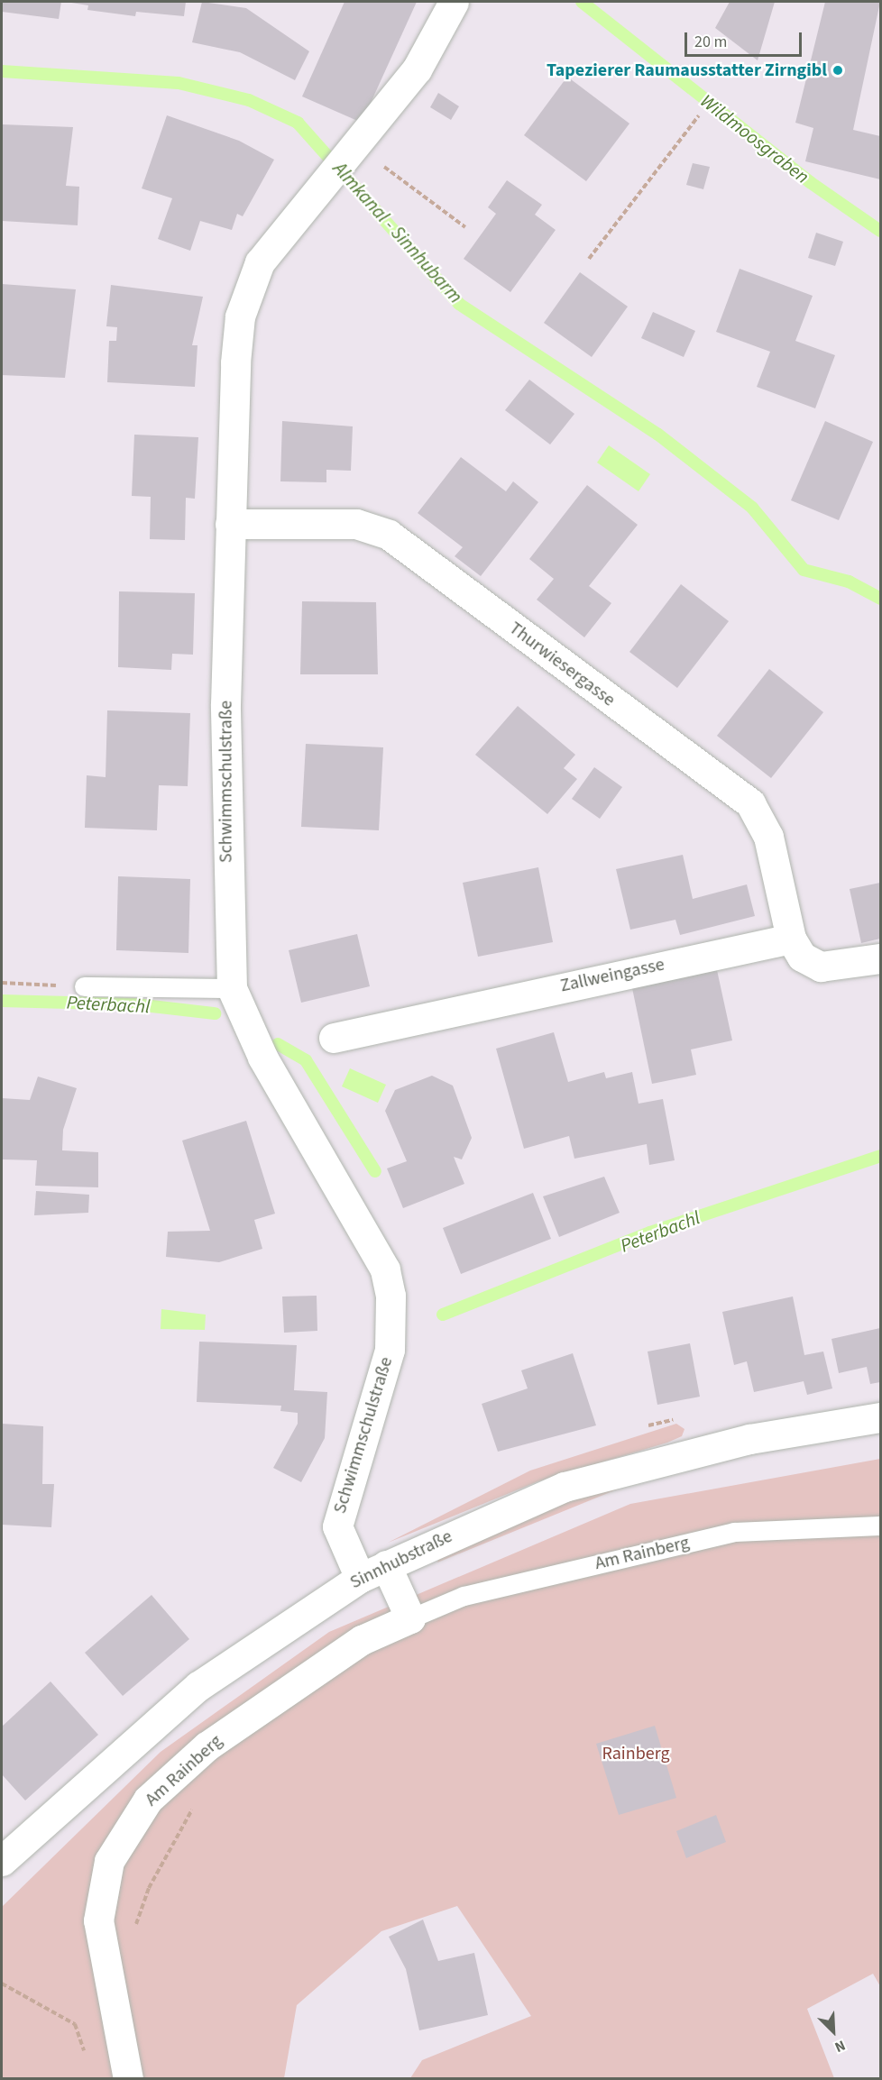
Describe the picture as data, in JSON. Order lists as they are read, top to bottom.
{
  "streets": {
    "street": [
      "Thurwiesergasse",
      "Schwimmschulstraße",
      "Zallweingasse",
      "Am Rainberg",
      "Sinnhubstraße"
    ]
  },
  "crossings": [
    ["Thurwiesergasse", "Schwimmschulstraße"],
    ["Thurwiesergasse", "Zallweingasse"],
    ["Schwimmschulstraße", "Sinnhubstraße"]
  ],
  "water": ["Wildmoosgraben", "Almkanal - Sinnhubarm", "Peterbachl"],
  "parks": ["Rainberg"],
  "places": ["Tapezierer Raumausstatter Zirngibl"],
  "scale_bar": "20 m",
  "north": "bottom right"
}
